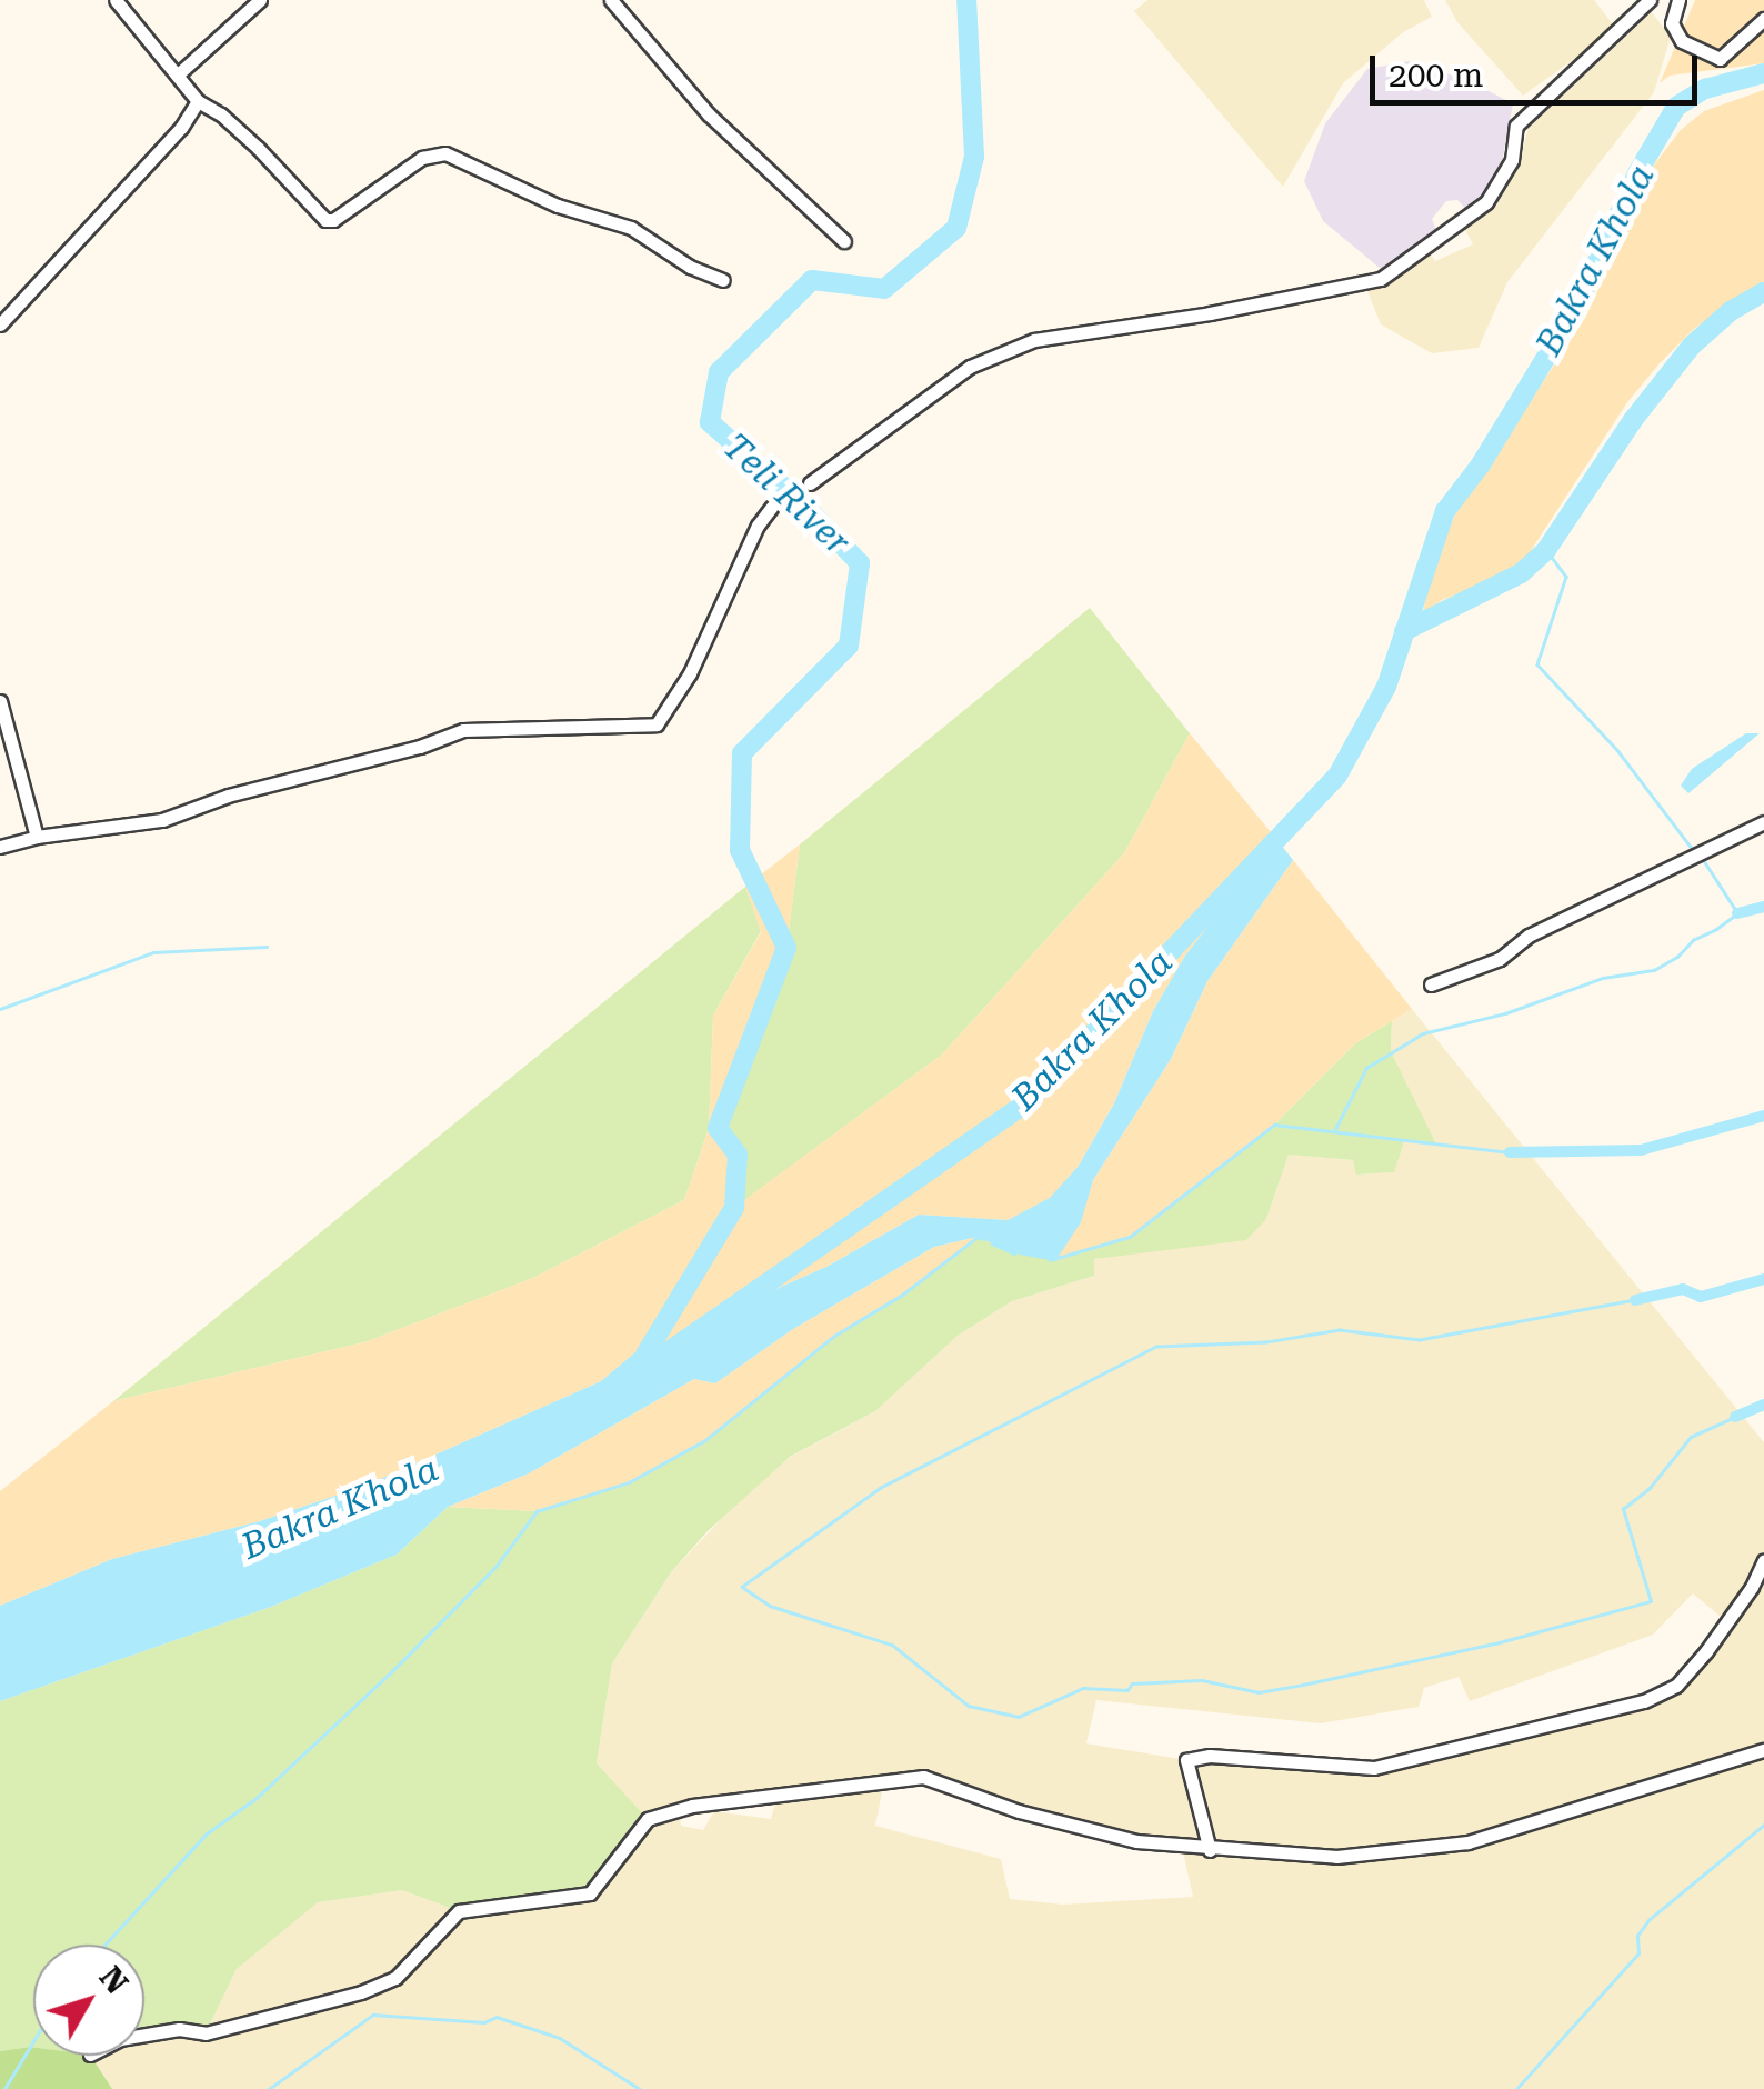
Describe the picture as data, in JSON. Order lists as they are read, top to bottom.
{
  "water": ["Bakra Khola", "Teli River"],
  "scale_bar": "200 m",
  "north": "top right"
}
